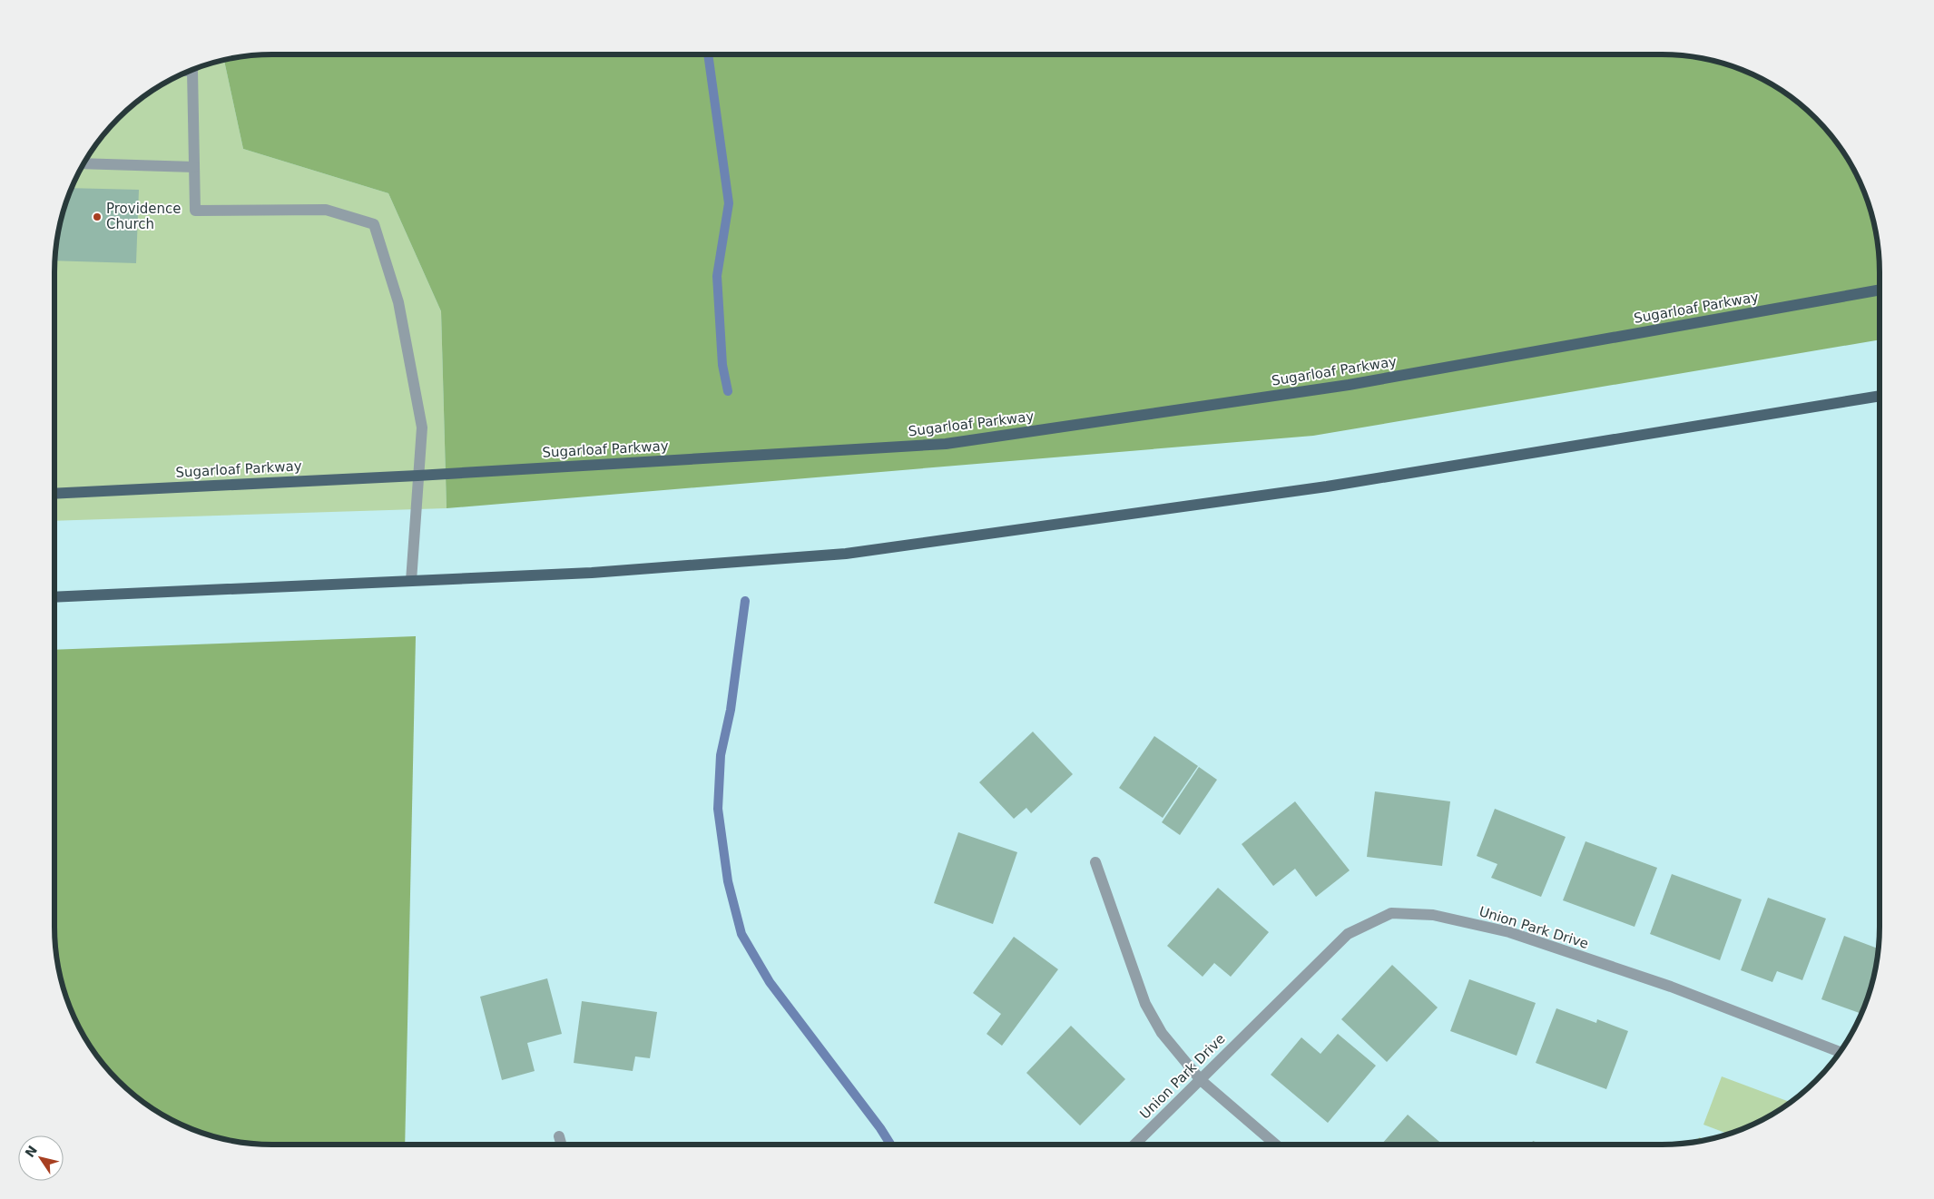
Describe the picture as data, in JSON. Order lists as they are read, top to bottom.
{
  "streets": {
    "main road": ["Sugarloaf Parkway"],
    "street": ["Union Park Drive"]
  },
  "places": ["Providence Church"],
  "north": "top left"
}
